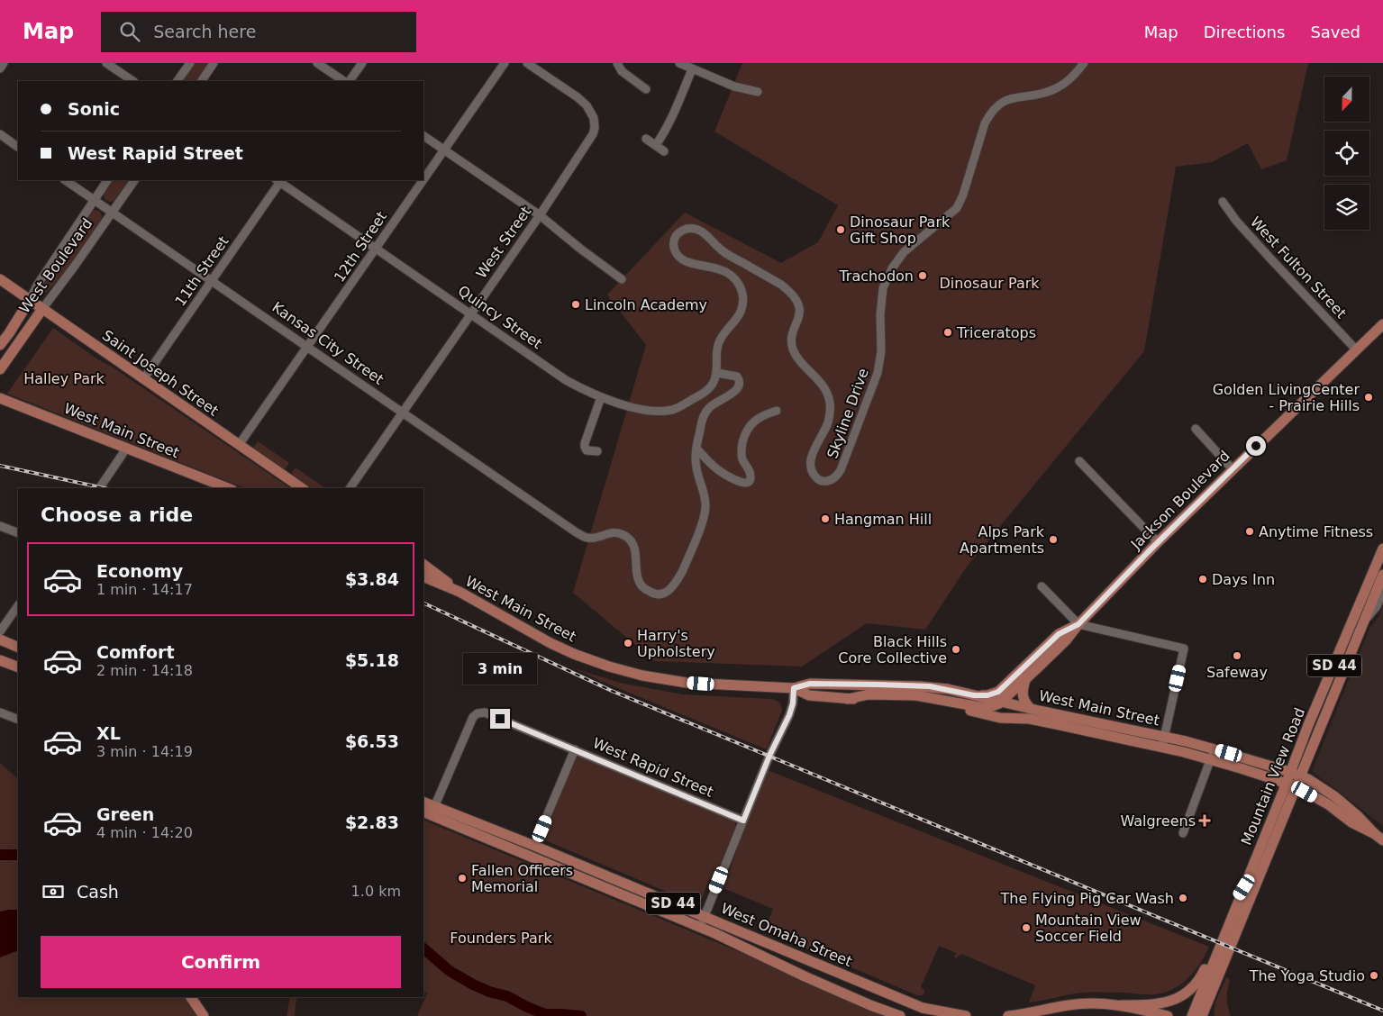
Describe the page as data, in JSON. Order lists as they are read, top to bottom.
{
  "streets": {
    "main road": [
      "West Boulevard",
      "Saint Joseph Street",
      "West Main Street",
      "Jackson Boulevard",
      "SD 44",
      "Mountain View Road",
      "West Omaha Street"
    ],
    "street": [
      "West Street",
      "12th Street",
      "West Fulton Street",
      "11th Street",
      "Quincy Street",
      "Kansas City Street",
      "Skyline Drive",
      "West Rapid Street"
    ]
  },
  "crossings": [
    ["West Street", "Quincy Street"],
    ["West Street", "Kansas City Street"],
    ["12th Street", "Quincy Street"],
    ["12th Street", "Kansas City Street"],
    ["12th Street", "Saint Joseph Street"],
    ["West Boulevard", "Kansas City Street"],
    ["West Boulevard", "Saint Joseph Street"],
    ["West Fulton Street", "Jackson Boulevard"],
    ["11th Street", "Quincy Street"],
    ["11th Street", "Kansas City Street"],
    ["11th Street", "Saint Joseph Street"],
    ["Quincy Street", "Skyline Drive"],
    ["West Main Street", "Jackson Boulevard"],
    ["West Main Street", "Mountain View Road"],
    ["SD 44", "Mountain View Road"],
    ["West Rapid Street", "West Omaha Street"]
  ],
  "parks": ["Dinosaur Park", "Halley Park", "Founders Park"],
  "places": {
    "other": [
      "Dinosaur Park Gift Shop",
      "Trachodon",
      "Lincoln Academy",
      "Triceratops",
      "Golden LivingCenter - Prairie Hills",
      "Hangman Hill",
      "Anytime Fitness",
      "Alps Park Apartments",
      "Days Inn",
      "Harry's Upholstery",
      "Black Hills Core Collective",
      "Safeway",
      "Fallen Officers Memorial",
      "The Flying Pig Car Wash",
      "Mountain View Soccer Field",
      "The Yoga Studio"
    ],
    "health": ["Walgreens"]
  },
  "north": "bottom",
  "page": {
    "header": "Map",
    "search": "Search here",
    "nav": ["Map", "Directions", "Saved"],
    "banner": ["Sonic", "West Rapid Street"],
    "heading": "Choose a ride",
    "list": [
      {
        "name": "Economy",
        "note": "1 min · 14:17",
        "value": "$3.84"
      },
      {
        "name": "Comfort",
        "note": "2 min · 14:18",
        "value": "$5.18"
      },
      {
        "name": "XL",
        "note": "3 min · 14:19",
        "value": "$6.53"
      },
      {
        "name": "Green",
        "note": "4 min · 14:20",
        "value": "$2.83"
      }
    ],
    "bubble": "3 min",
    "pay": ["Cash", "1.0 km"],
    "buttons": "Confirm"
  }
}
